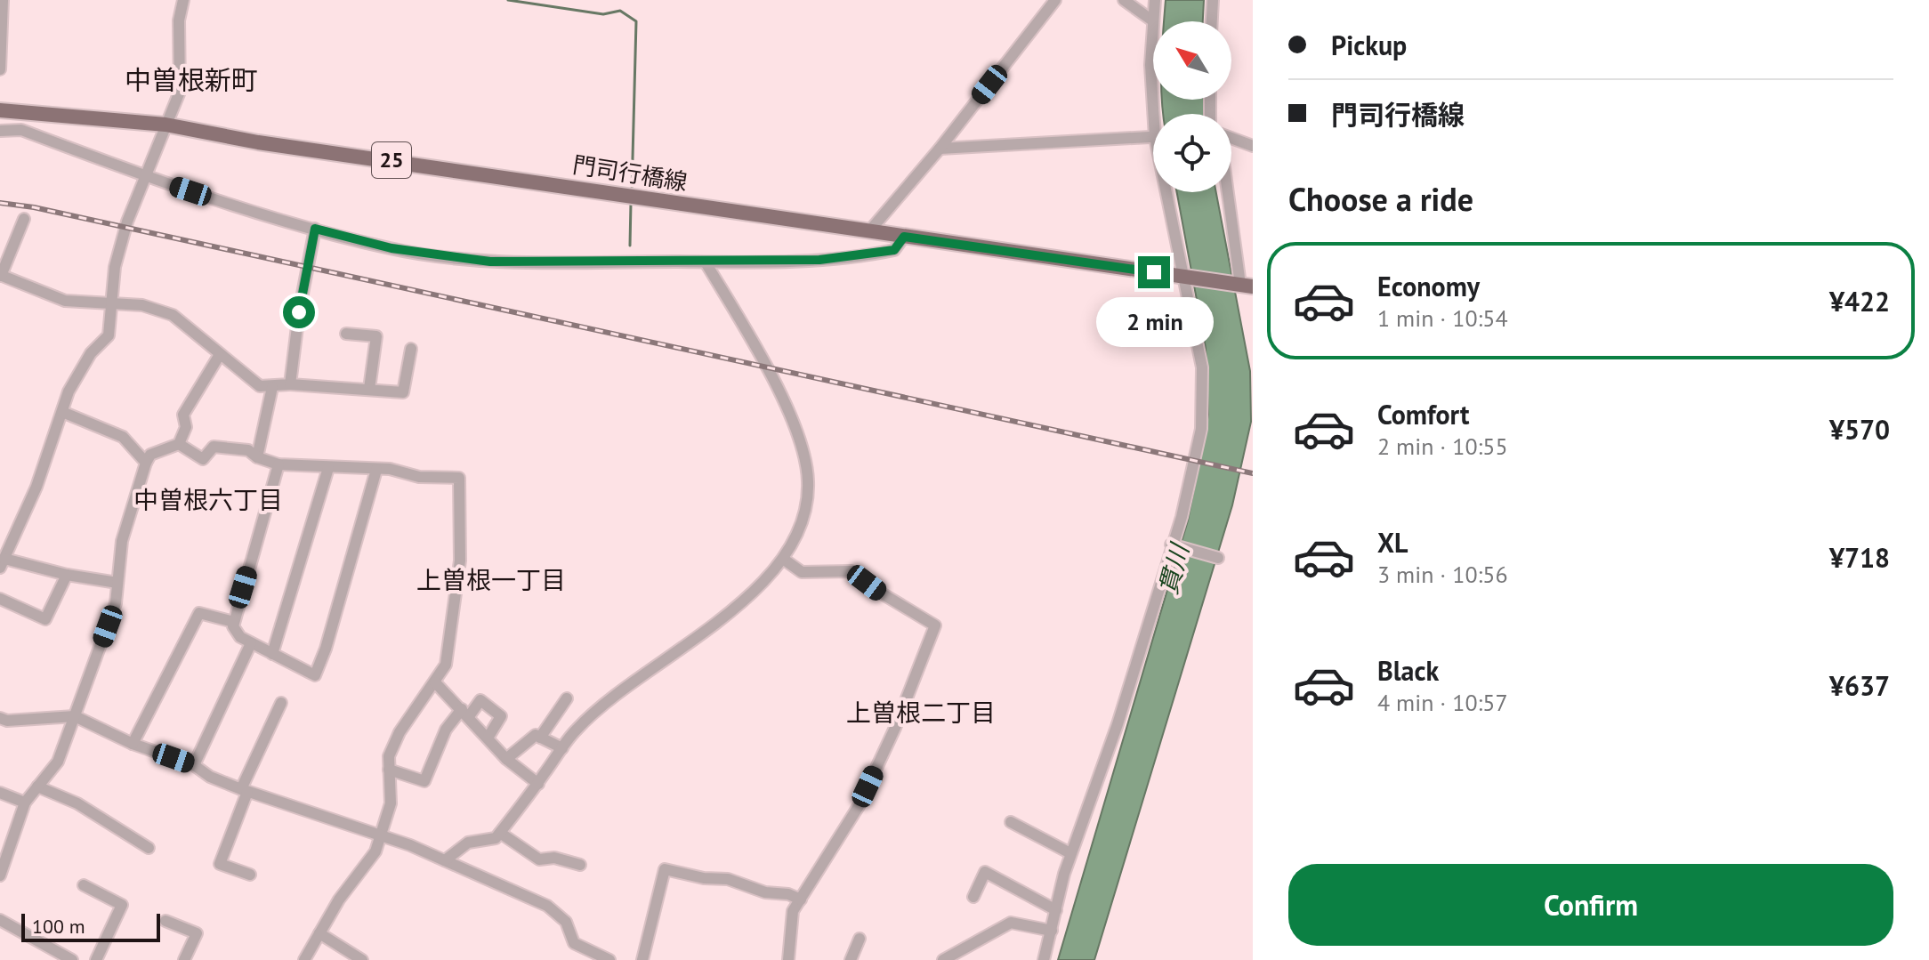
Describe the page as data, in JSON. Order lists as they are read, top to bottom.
{
  "streets": {
    "main road": ["25", "門司行橋線"]
  },
  "districts": [
    "中曽根新町",
    "中曽根六丁目",
    "上曽根一丁目",
    "上曽根二丁目"
  ],
  "water": ["貫川"],
  "scale_bar": "100 m",
  "north": "top left",
  "page": {
    "banner": ["Pickup", "門司行橋線"],
    "heading": "Choose a ride",
    "list": [
      {
        "name": "Economy",
        "note": "1 min · 10:54",
        "value": "¥422"
      },
      {
        "name": "Comfort",
        "note": "2 min · 10:55",
        "value": "¥570"
      },
      {
        "name": "XL",
        "note": "3 min · 10:56",
        "value": "¥718"
      },
      {
        "name": "Black",
        "note": "4 min · 10:57",
        "value": "¥637"
      }
    ],
    "bubble": "2 min",
    "buttons": "Confirm",
    "scale": "100 m"
  }
}
